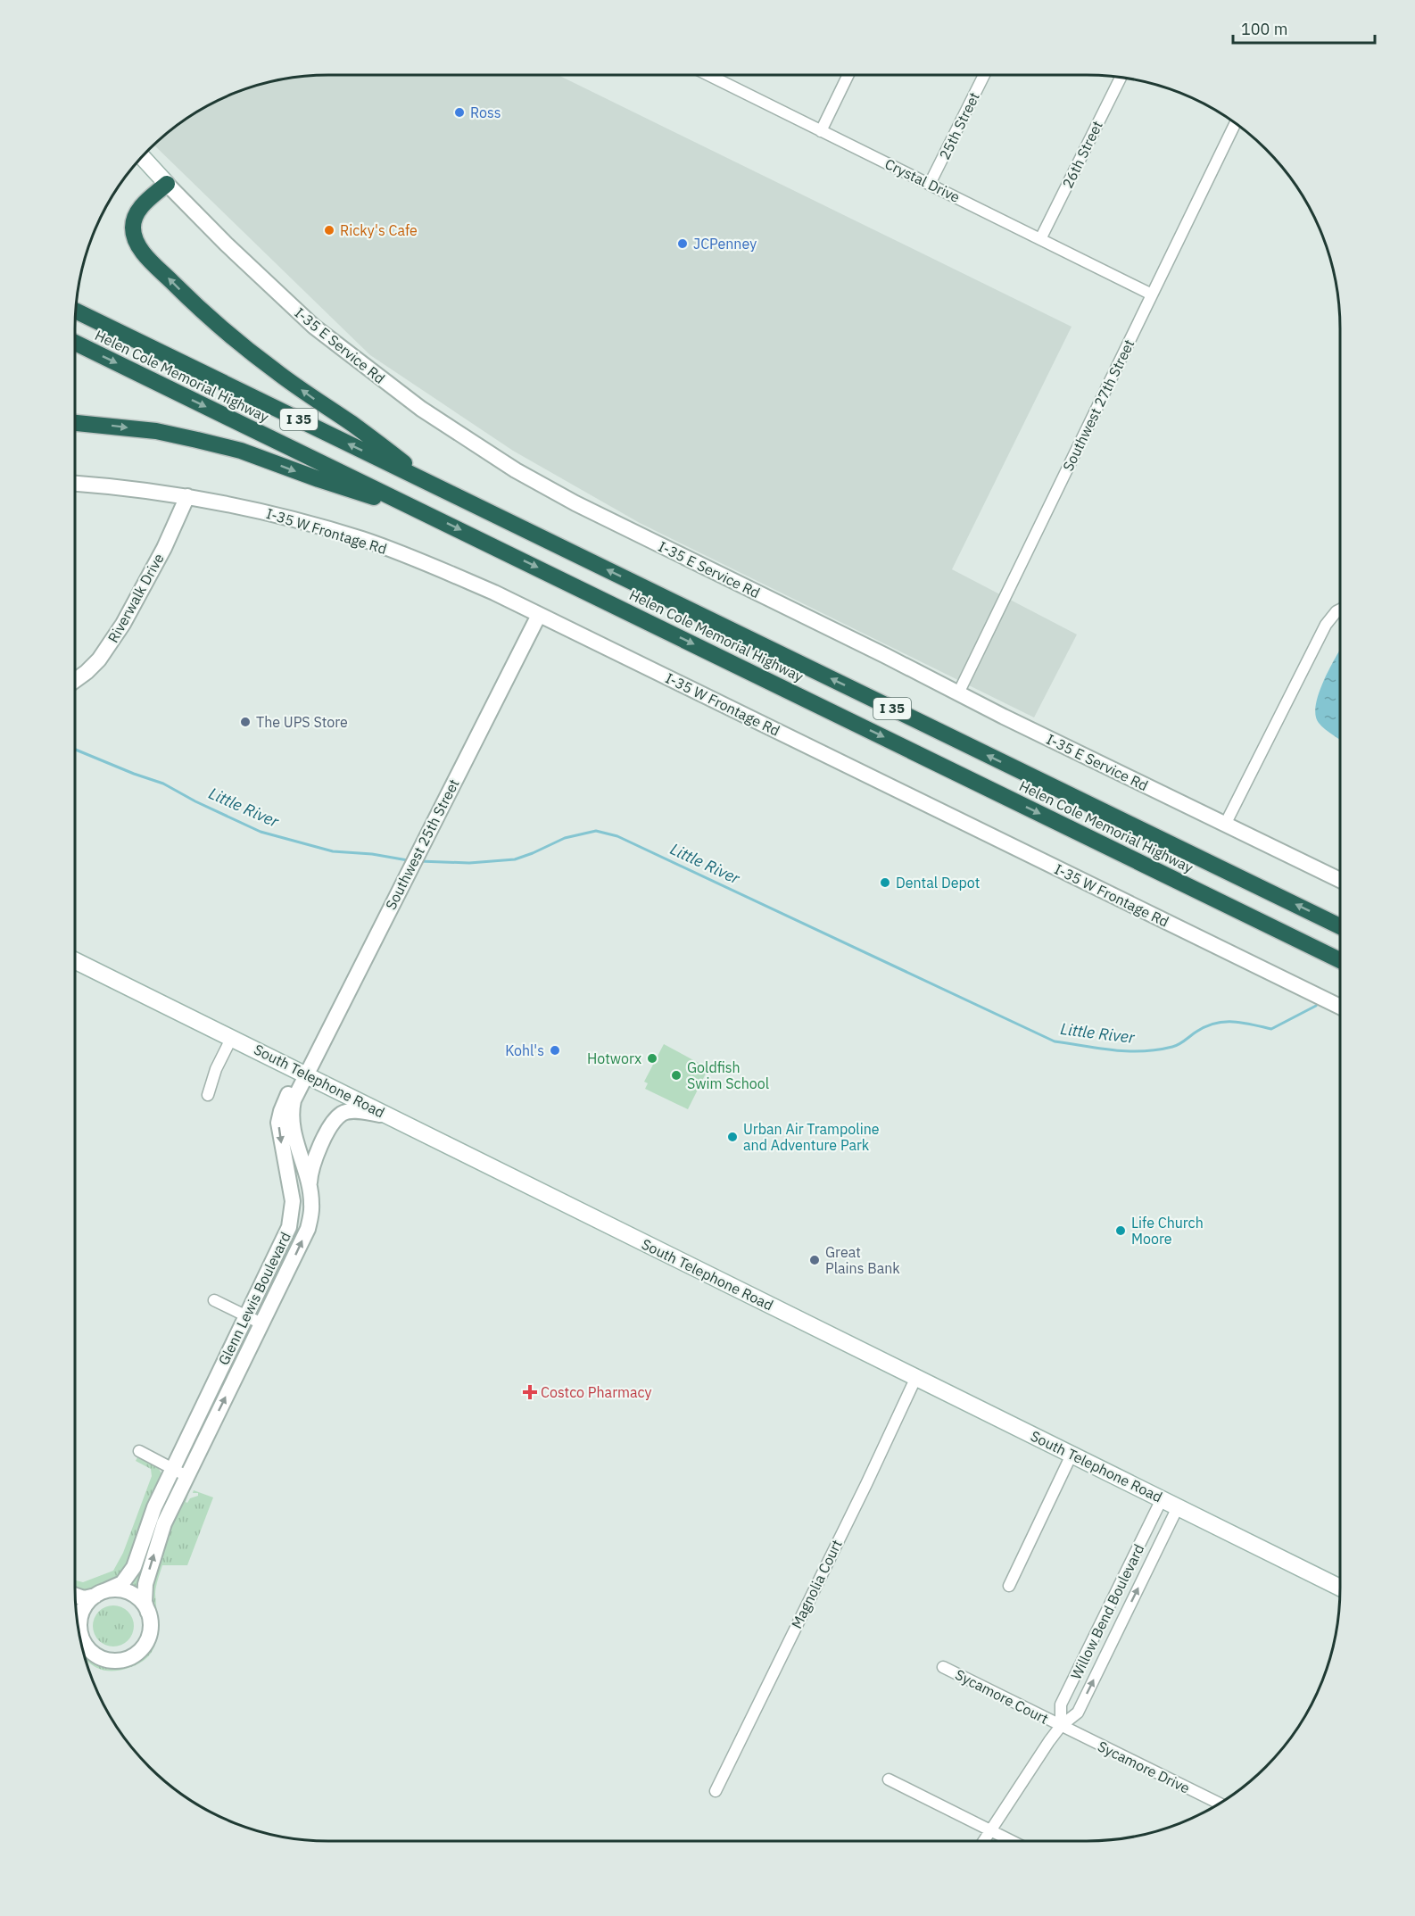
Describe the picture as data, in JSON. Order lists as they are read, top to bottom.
{
  "streets": {
    "highway": ["Helen Cole Memorial Highway", "I 35"],
    "main road": ["I-35 E Service Rd", "South Telephone Road"],
    "street": [
      "25th Street",
      "26th Street",
      "Crystal Drive",
      "Southwest 27th Street",
      "I-35 W Frontage Rd",
      "Riverwalk Drive",
      "Southwest 25th Street",
      "Glenn Lewis Boulevard",
      "Magnolia Court",
      "Willow Bend Boulevard",
      "Sycamore Court",
      "Sycamore Drive"
    ]
  },
  "crossings": [
    ["25th Street", "Crystal Drive"],
    ["26th Street", "Crystal Drive"],
    ["Crystal Drive", "Southwest 27th Street"],
    ["I-35 E Service Rd", "Southwest 27th Street"],
    ["I-35 W Frontage Rd", "Riverwalk Drive"],
    ["I-35 W Frontage Rd", "Southwest 25th Street"],
    ["Southwest 25th Street", "South Telephone Road"],
    ["Southwest 25th Street", "Glenn Lewis Boulevard"],
    ["South Telephone Road", "Glenn Lewis Boulevard"],
    ["South Telephone Road", "Magnolia Court"],
    ["South Telephone Road", "Willow Bend Boulevard"],
    ["Willow Bend Boulevard", "Sycamore Court"],
    ["Willow Bend Boulevard", "Sycamore Drive"],
    ["Sycamore Court", "Sycamore Drive"]
  ],
  "water": ["Little River"],
  "places": {
    "other": [
      "Ross",
      "Ricky's Cafe",
      "JCPenney",
      "The UPS Store",
      "Dental Depot",
      "Kohl's",
      "Hotworx",
      "Goldfish Swim School",
      "Urban Air Trampoline and Adventure Park",
      "Life Church Moore",
      "Great Plains Bank"
    ],
    "health": ["Costco Pharmacy"]
  },
  "scale_bar": "100 m"
}
